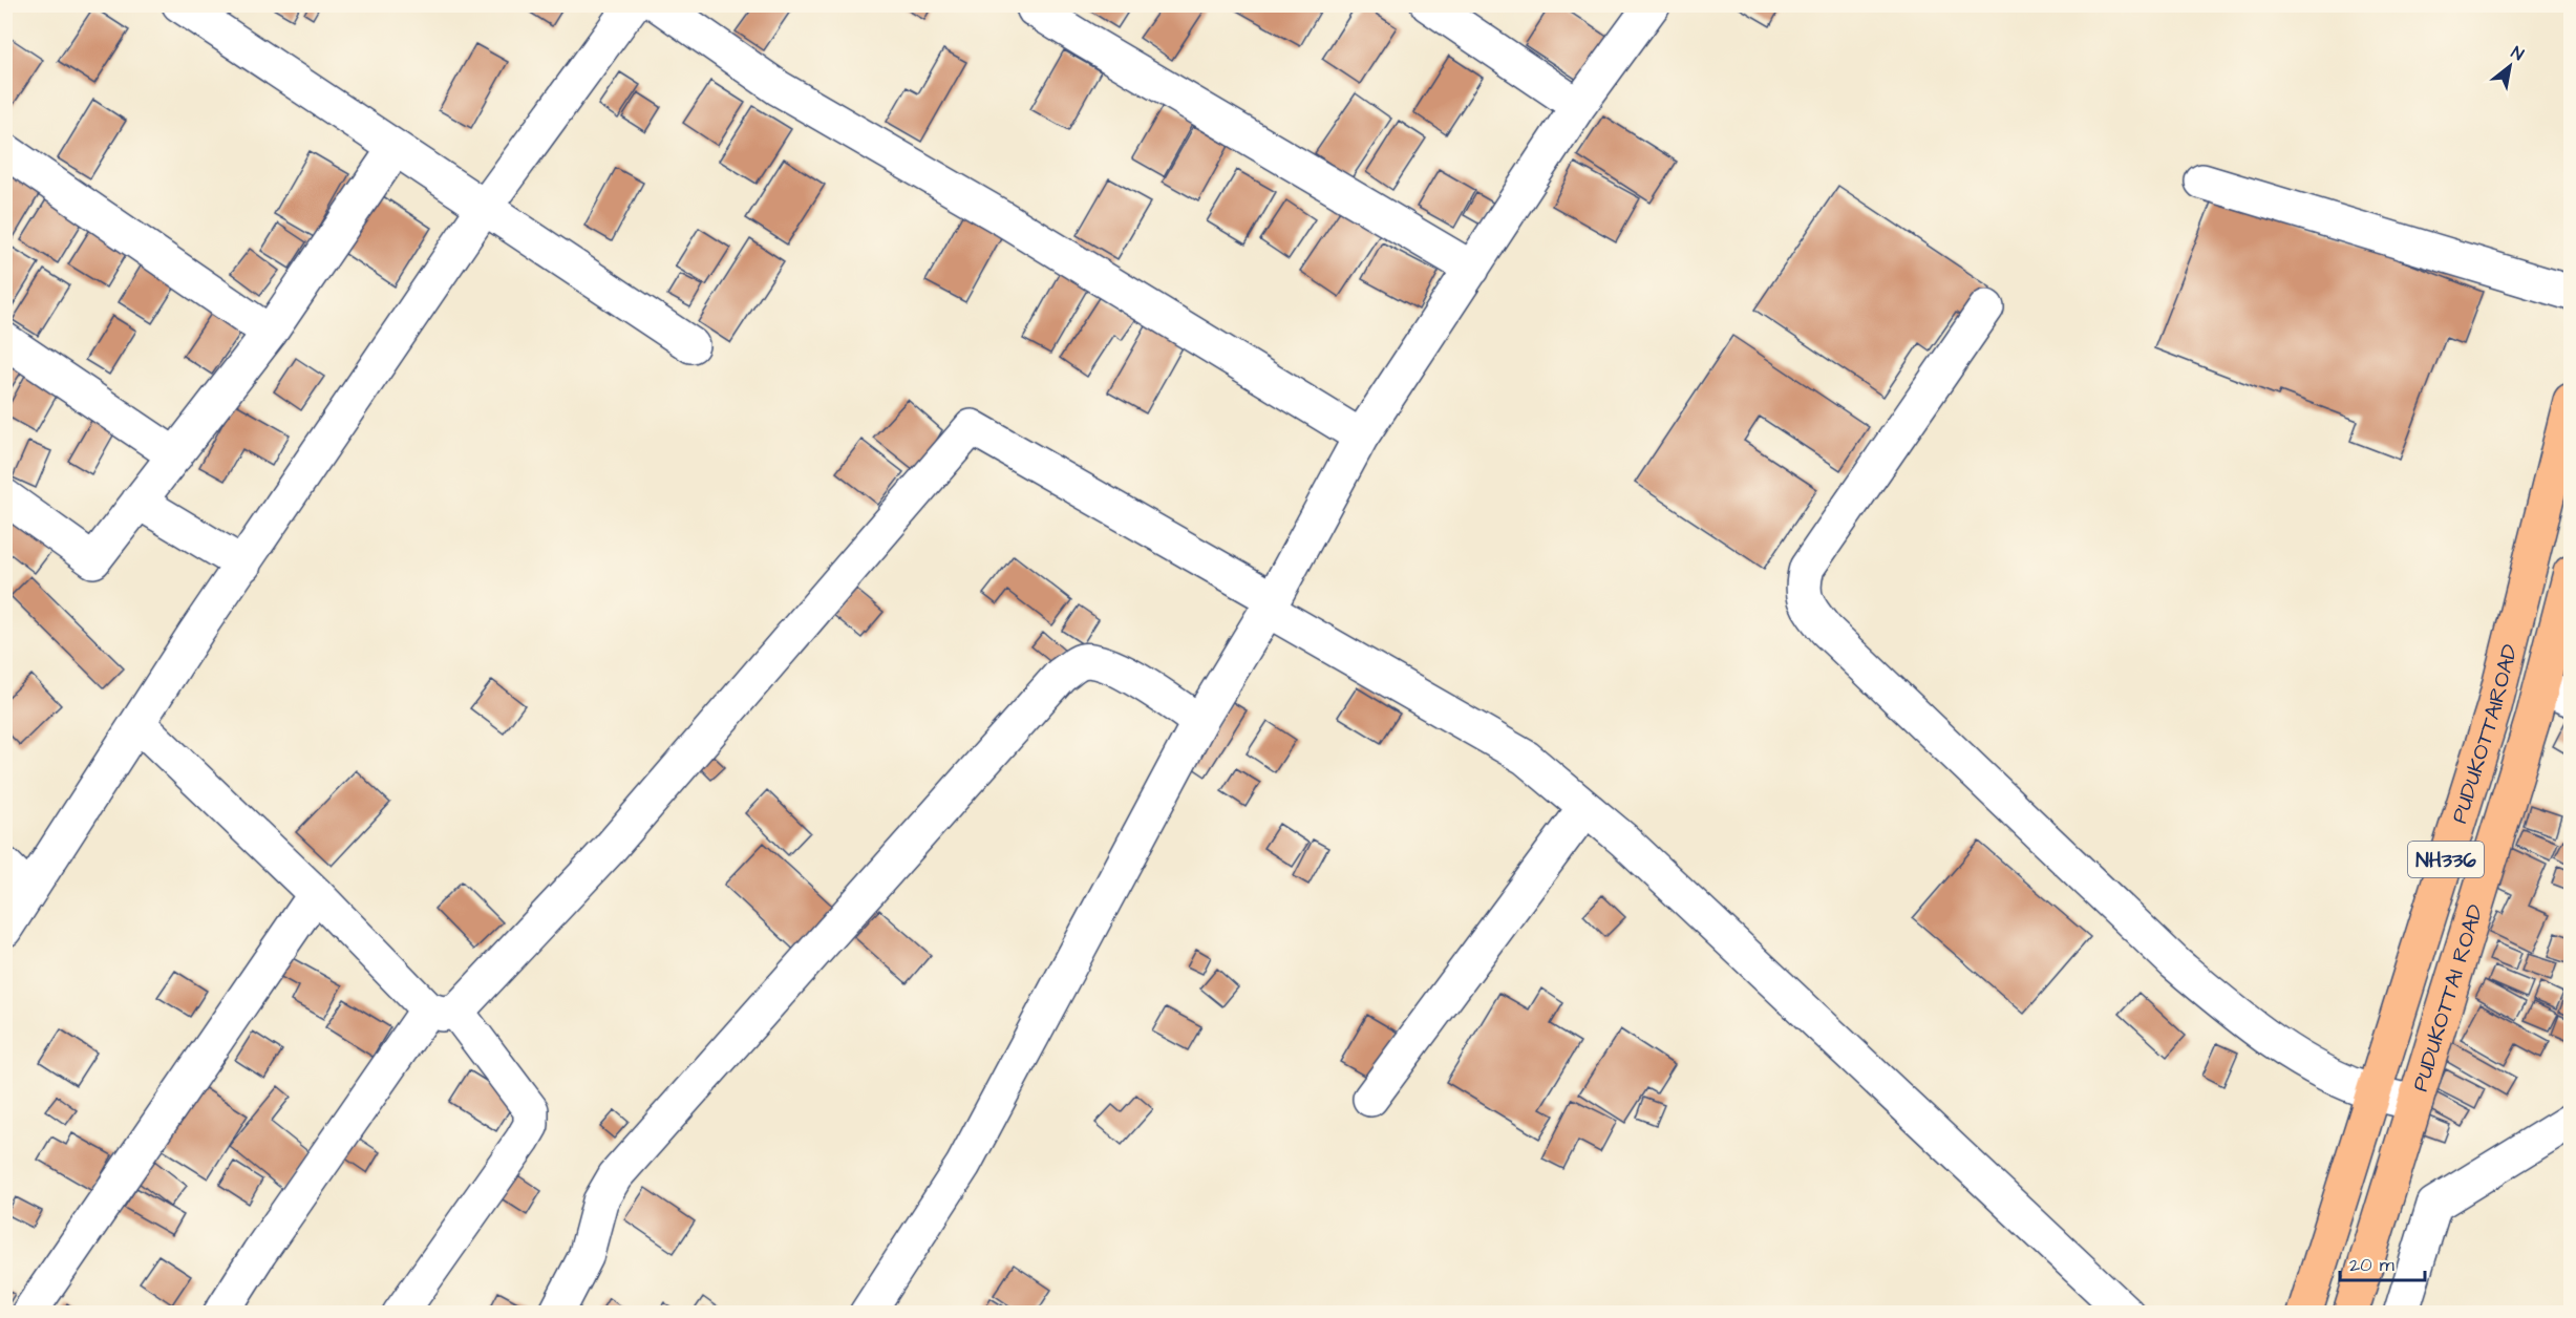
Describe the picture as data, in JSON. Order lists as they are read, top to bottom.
{
  "streets": {
    "highway": ["PUDUKOTTAIROAD", "NH336", "PUDUKOTTAI ROAD"]
  },
  "scale_bar": "20 m",
  "north": "top right"
}
